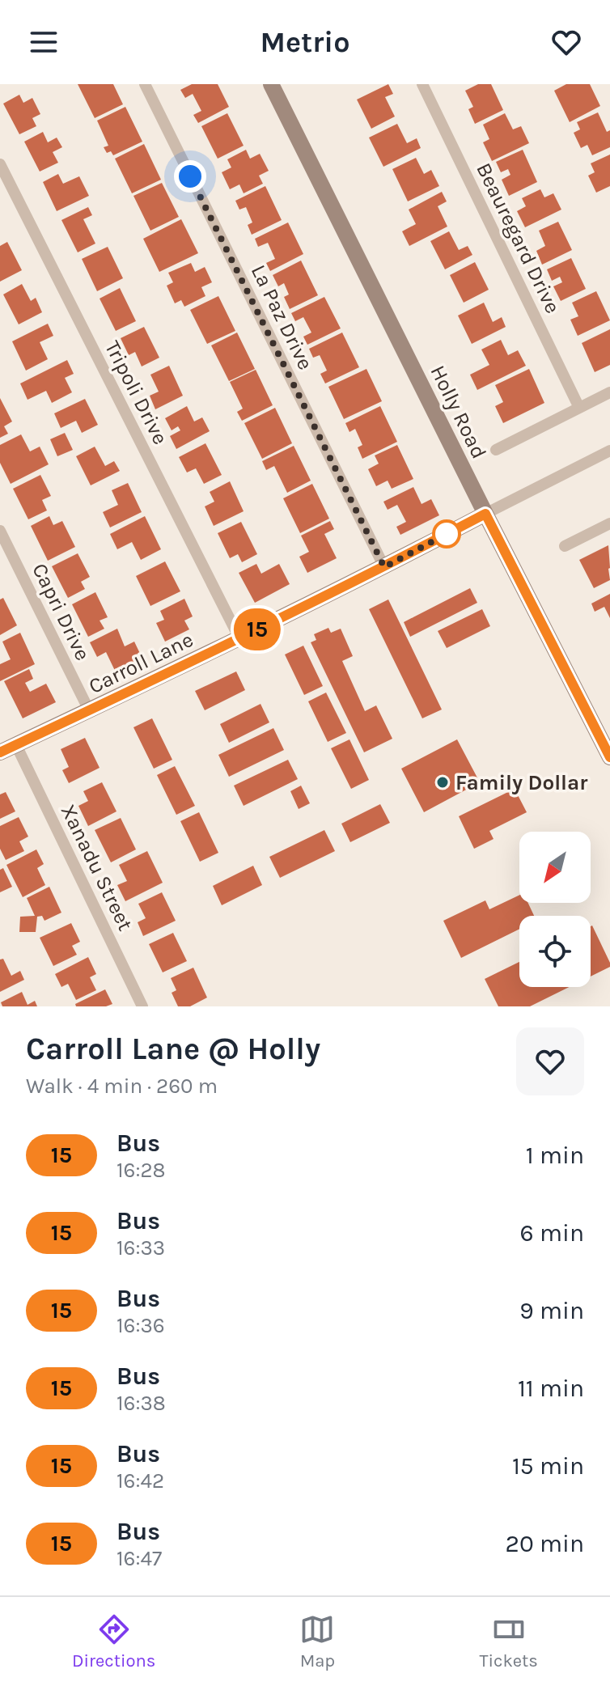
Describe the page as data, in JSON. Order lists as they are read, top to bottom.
{
  "streets": {
    "main road": ["Holly Road", "Carroll Lane"],
    "street": [
      "Beauregard Drive",
      "La Paz Drive",
      "Tripoli Drive",
      "Capri Drive",
      "Xanadu Street"
    ]
  },
  "crossings": [
    ["La Paz Drive", "Carroll Lane"],
    ["Tripoli Drive", "Carroll Lane"],
    ["Holly Road", "Carroll Lane"],
    ["Capri Drive", "Carroll Lane"],
    ["Carroll Lane", "Xanadu Street"]
  ],
  "places": ["Family Dollar"],
  "lines": ["bus line 15"],
  "north": "bottom left",
  "page": {
    "header": "Metrio",
    "on_map": "15",
    "heading": ["Carroll Lane @ Holly", "Walk · 4 min · 260 m"],
    "list": [
      {
        "mark": "15",
        "name": "Bus",
        "note": "16:28",
        "value": "1 min"
      },
      {
        "mark": "15",
        "name": "Bus",
        "note": "16:33",
        "value": "6 min"
      },
      {
        "mark": "15",
        "name": "Bus",
        "note": "16:36",
        "value": "9 min"
      },
      {
        "mark": "15",
        "name": "Bus",
        "note": "16:38",
        "value": "11 min"
      },
      {
        "mark": "15",
        "name": "Bus",
        "note": "16:42",
        "value": "15 min"
      },
      {
        "mark": "15",
        "name": "Bus",
        "note": "16:47",
        "value": "20 min"
      }
    ],
    "tabs": ["Directions", "Map", "Tickets"]
  }
}
